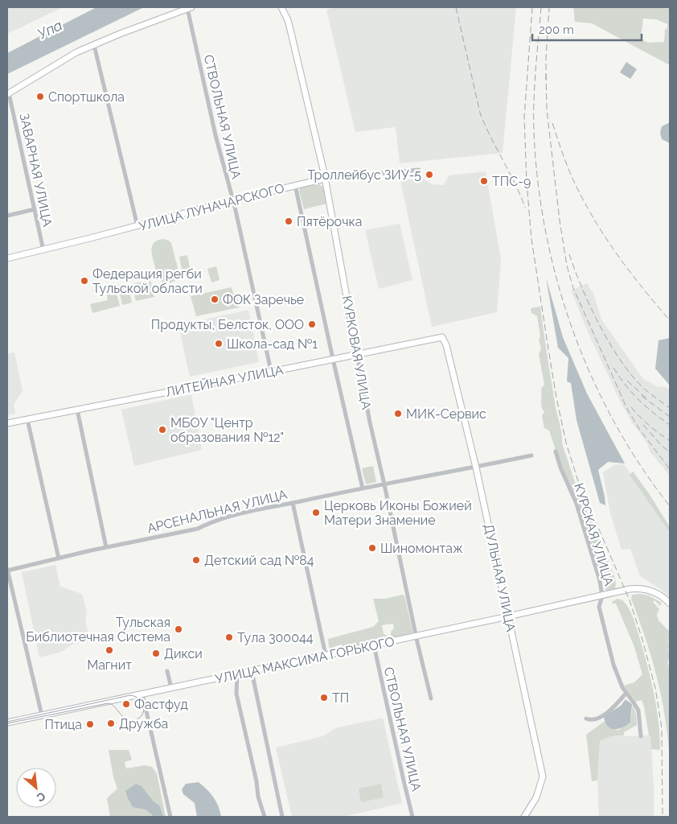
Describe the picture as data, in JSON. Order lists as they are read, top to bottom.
{
  "streets": {
    "main road": [
      "УЛИЦА ЛУНАЧАРСКОГО",
      "КУРКОВАЯ УЛИЦА",
      "ЛИТЕЙНАЯ УЛИЦА",
      "ДУЛЬНАЯ УЛИЦА",
      "УЛИЦА МАКСИМА ГОРЬКОГО"
    ],
    "street": [
      "СТВОЛЬНАЯ УЛИЦА",
      "ЗАВАРНАЯ УЛИЦА",
      "АРСЕНАЛЬНАЯ УЛИЦА",
      "КУРСКАЯ УЛИЦА"
    ]
  },
  "crossings": [
    ["СТВОЛЬНАЯ УЛИЦА", "УЛИЦА ЛУНАЧАРСКОГО"],
    ["СТВОЛЬНАЯ УЛИЦА", "ЛИТЕЙНАЯ УЛИЦА"],
    ["СТВОЛЬНАЯ УЛИЦА", "УЛИЦА МАКСИМА ГОРЬКОГО"],
    ["ЗАВАРНАЯ УЛИЦА", "УЛИЦА ЛУНАЧАРСКОГО"],
    ["УЛИЦА ЛУНАЧАРСКОГО", "КУРКОВАЯ УЛИЦА"],
    ["КУРКОВАЯ УЛИЦА", "ЛИТЕЙНАЯ УЛИЦА"],
    ["КУРКОВАЯ УЛИЦА", "АРСЕНАЛЬНАЯ УЛИЦА"],
    ["КУРКОВАЯ УЛИЦА", "УЛИЦА МАКСИМА ГОРЬКОГО"],
    ["ЛИТЕЙНАЯ УЛИЦА", "ДУЛЬНАЯ УЛИЦА"],
    ["АРСЕНАЛЬНАЯ УЛИЦА", "ДУЛЬНАЯ УЛИЦА"],
    ["КУРСКАЯ УЛИЦА", "УЛИЦА МАКСИМА ГОРЬКОГО"],
    ["ДУЛЬНАЯ УЛИЦА", "УЛИЦА МАКСИМА ГОРЬКОГО"]
  ],
  "water": ["Упа"],
  "places": [
    "Спортшкола",
    "Троллейбус ЗИУ-5",
    "ТПС-9",
    "Пятёрочка",
    "Федерация регби Тульской области",
    "ФОК Заречье",
    "Продукты, Белсток, ООО",
    "Школа-сад №1",
    "МИК-Сервис",
    "МБОУ \"Центр образования №12\"",
    "Церковь Иконы Божией Матери Знамение",
    "Шиномонтаж",
    "Детский сад №84",
    "Тульская Библиотечная Система",
    "Тула 300044",
    "Магнит",
    "Дикси",
    "ТП",
    "Фастфуд",
    "Дружба",
    "Птица"
  ],
  "scale_bar": "200 m",
  "north": "bottom right"
}
